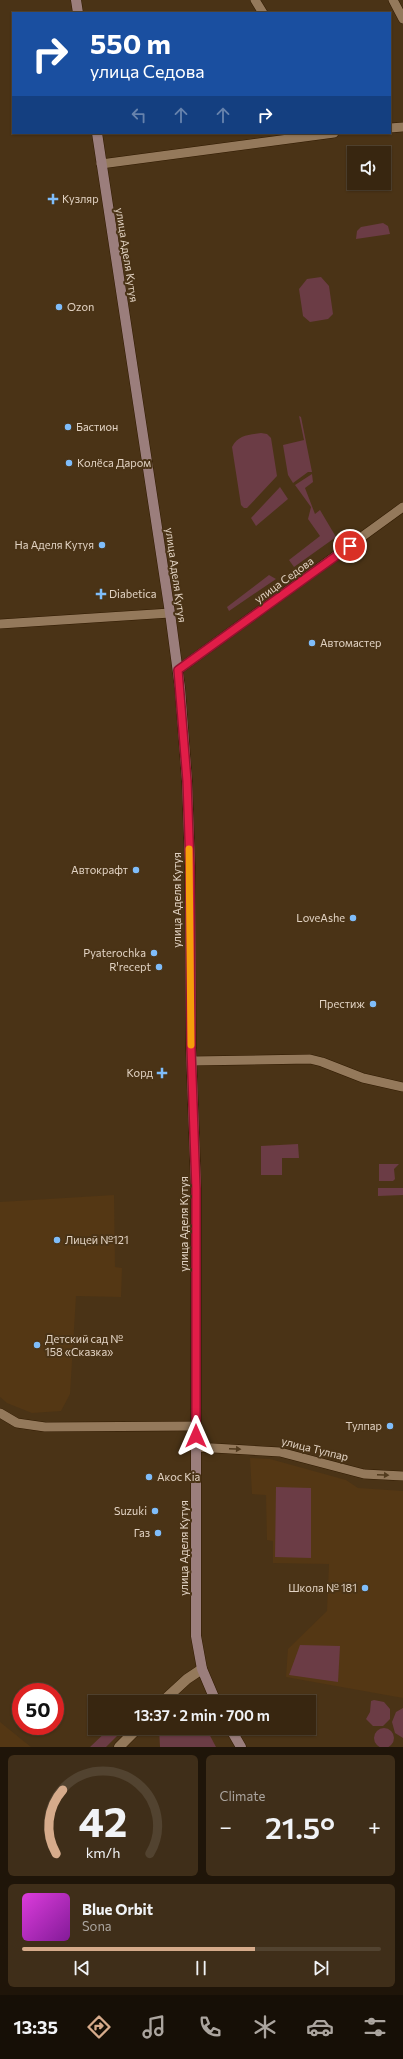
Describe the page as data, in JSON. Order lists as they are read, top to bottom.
{
  "streets": {
    "main road": ["улица Аделя Кутуя"],
    "street": ["улица Седова", "улица Тулпар"]
  },
  "crossings": [
    ["улица Аделя Кутуя", "улица Седова"],
    ["улица Аделя Кутуя", "улица Тулпар"]
  ],
  "one_way": ["улица Тулпар"],
  "places": {
    "health": ["Кузляр", "Diabetica", "Корд"],
    "other": [
      "Ozon",
      "Бастион",
      "Колёса Даром",
      "На Аделя Кутуя",
      "Автомастер",
      "Автокрафт",
      "LoveAshe",
      "Pyaterochka",
      "R'recept",
      "Престиж",
      "Лицей №121",
      "Детский сад № 158 «Сказка»",
      "Тулпар",
      "Акос Kia",
      "Suzuki",
      "Газ",
      "Школа № 181"
    ]
  },
  "page": {
    "turn": ["550 m", "улица Седова"],
    "limit": "50",
    "trip": "13:37 · 2 min · 700 m",
    "tile": "Climate",
    "heat": ["−", "21.5°", "+"],
    "song": ["Blue Orbit", "Sona"],
    "tabs": "13:35",
    "gauge": ["42", "km/h"]
  }
}
